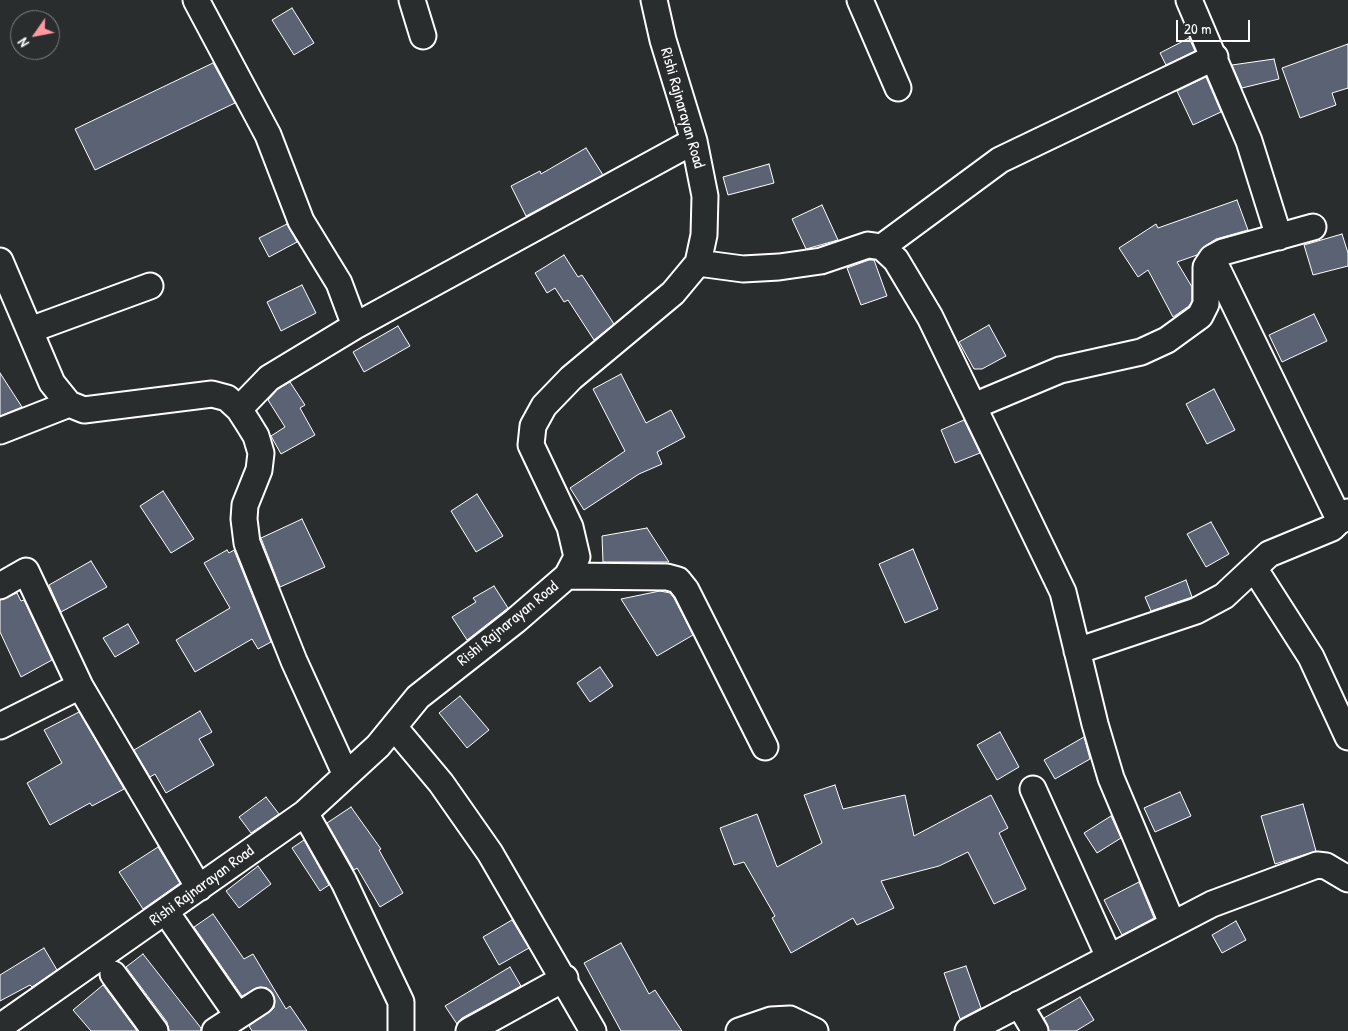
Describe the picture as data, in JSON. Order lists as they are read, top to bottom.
{
  "streets": {
    "street": ["Rishi Rajnarayan Road"]
  },
  "scale_bar": "20 m",
  "north": "bottom left"
}
